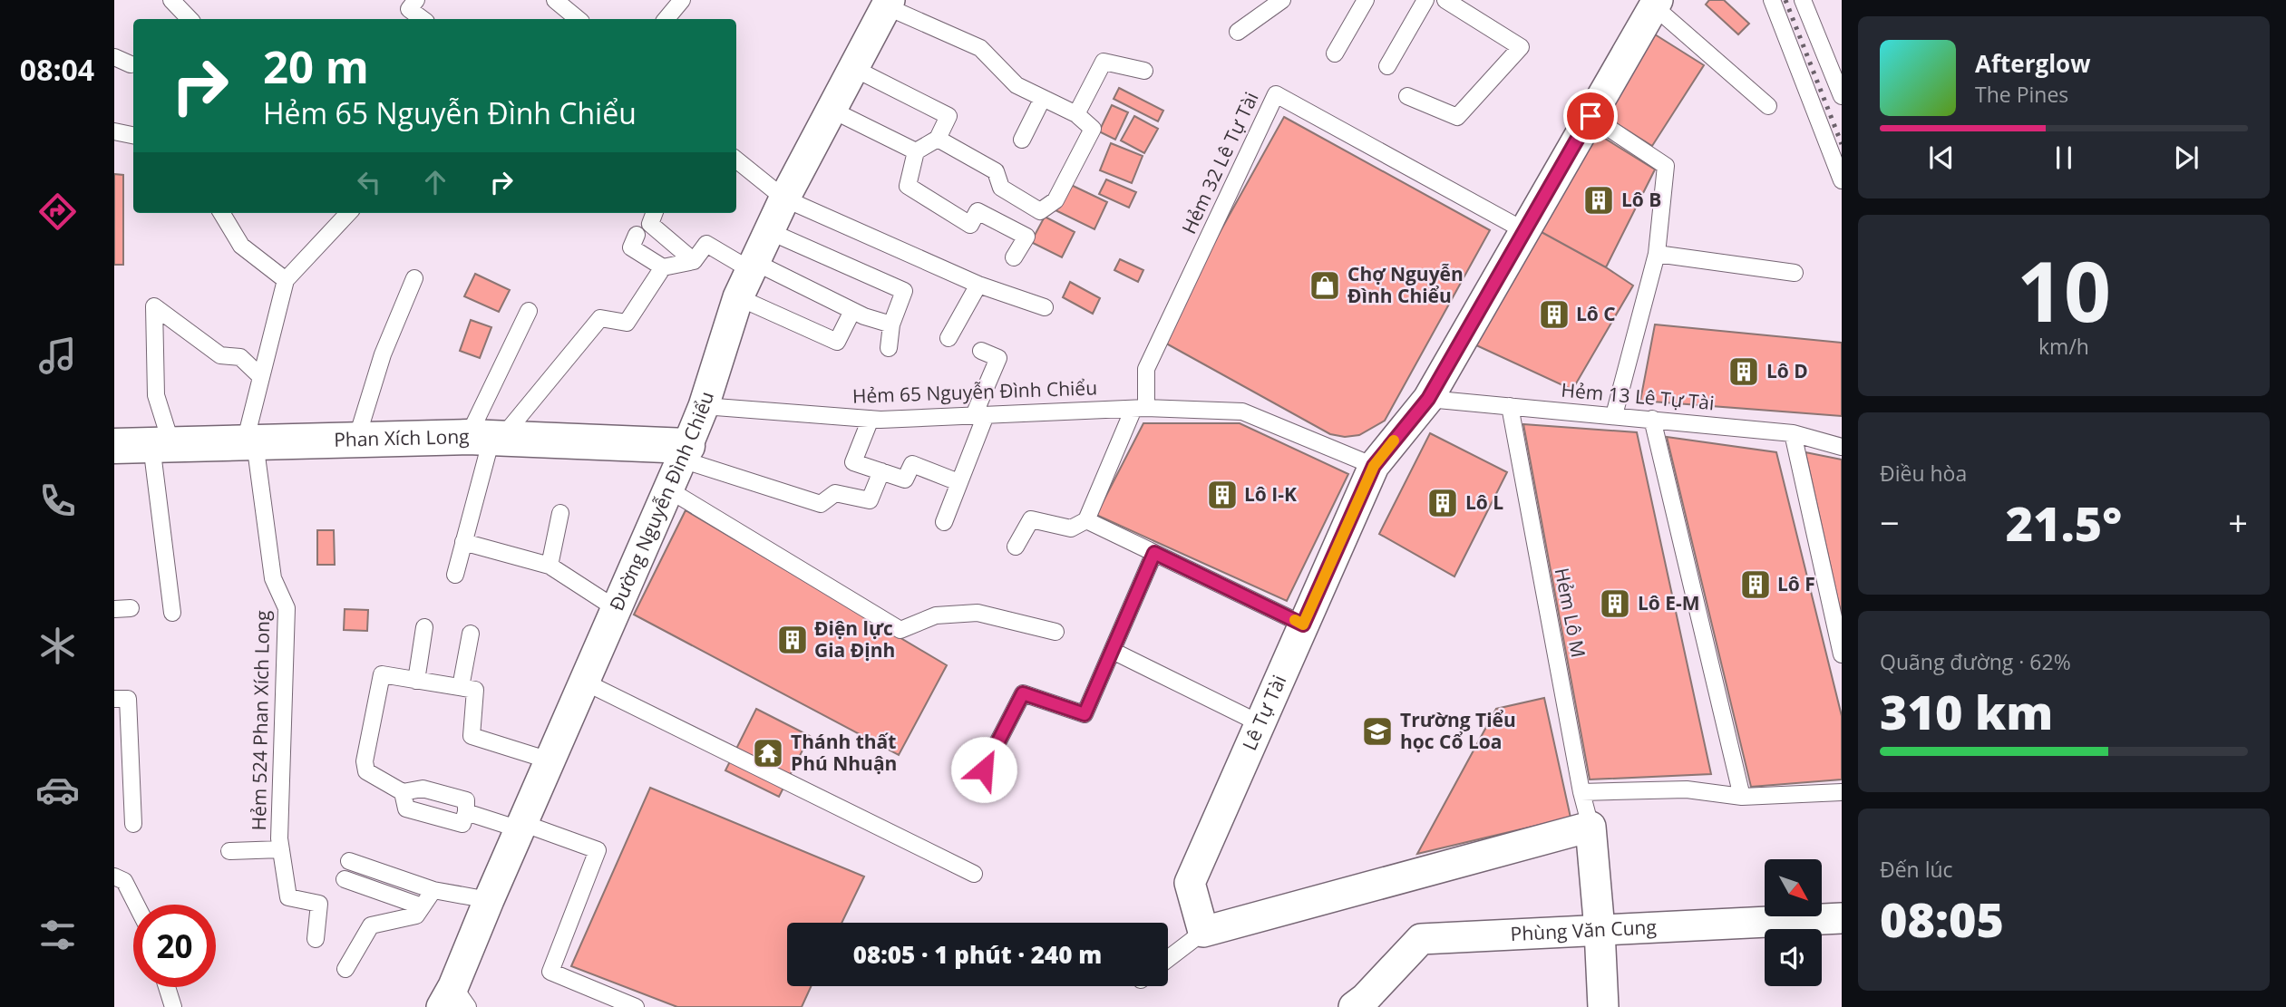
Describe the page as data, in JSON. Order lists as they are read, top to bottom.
{
  "streets": {
    "street": [
      "Phan Xích Long",
      "Đường Nguyễn Đình Chiểu",
      "Lê Tự Tài",
      "Phùng Văn Cung"
    ],
    "lane": [
      "Hẻm 32 Lê Tự Tài",
      "Hẻm 65 Nguyễn Đình Chiểu",
      "Hẻm 13 Lê Tự Tài",
      "Hẻm Lô M",
      "Hẻm 524 Phan Xích Long"
    ]
  },
  "crossings": [
    ["Hẻm 32 Lê Tự Tài", "Hẻm 65 Nguyễn Đình Chiểu"],
    ["Hẻm 32 Lê Tự Tài", "Lê Tự Tài"],
    ["Hẻm 65 Nguyễn Đình Chiểu", "Đường Nguyễn Đình Chiểu"],
    ["Hẻm 65 Nguyễn Đình Chiểu", "Lê Tự Tài"],
    ["Hẻm 13 Lê Tự Tài", "Hẻm Lô M"],
    ["Hẻm 13 Lê Tự Tài", "Lê Tự Tài"],
    ["Phan Xích Long", "Đường Nguyễn Đình Chiểu"],
    ["Phan Xích Long", "Hẻm 524 Phan Xích Long"]
  ],
  "places": {
    "building": [
      "Lô B",
      "Lô C",
      "Lô D",
      "Lô I-K",
      "Lô L",
      "Lô F",
      "Lô E-M",
      "Điện lực Gia Định"
    ],
    "shop": ["Chợ Nguyễn Đình Chiểu"],
    "school or university": ["Trường Tiểu học Cổ Loa"],
    "temple": ["Thánh thất Phú Nhuận"]
  },
  "north": "bottom right",
  "page": {
    "tabs": "08:04",
    "turn": ["20 m", "Hẻm 65 Nguyễn Đình Chiểu"],
    "song": ["Afterglow", "The Pines"],
    "tile": [
      ["10", "km/h"],
      "Điều hòa",
      ["Quãng đường · 62%", "310 km"],
      ["Đến lúc", "08:05"]
    ],
    "heat": ["−", "21.5°", "+"],
    "limit": "20",
    "trip": "08:05 · 1 phút · 240 m"
  }
}
